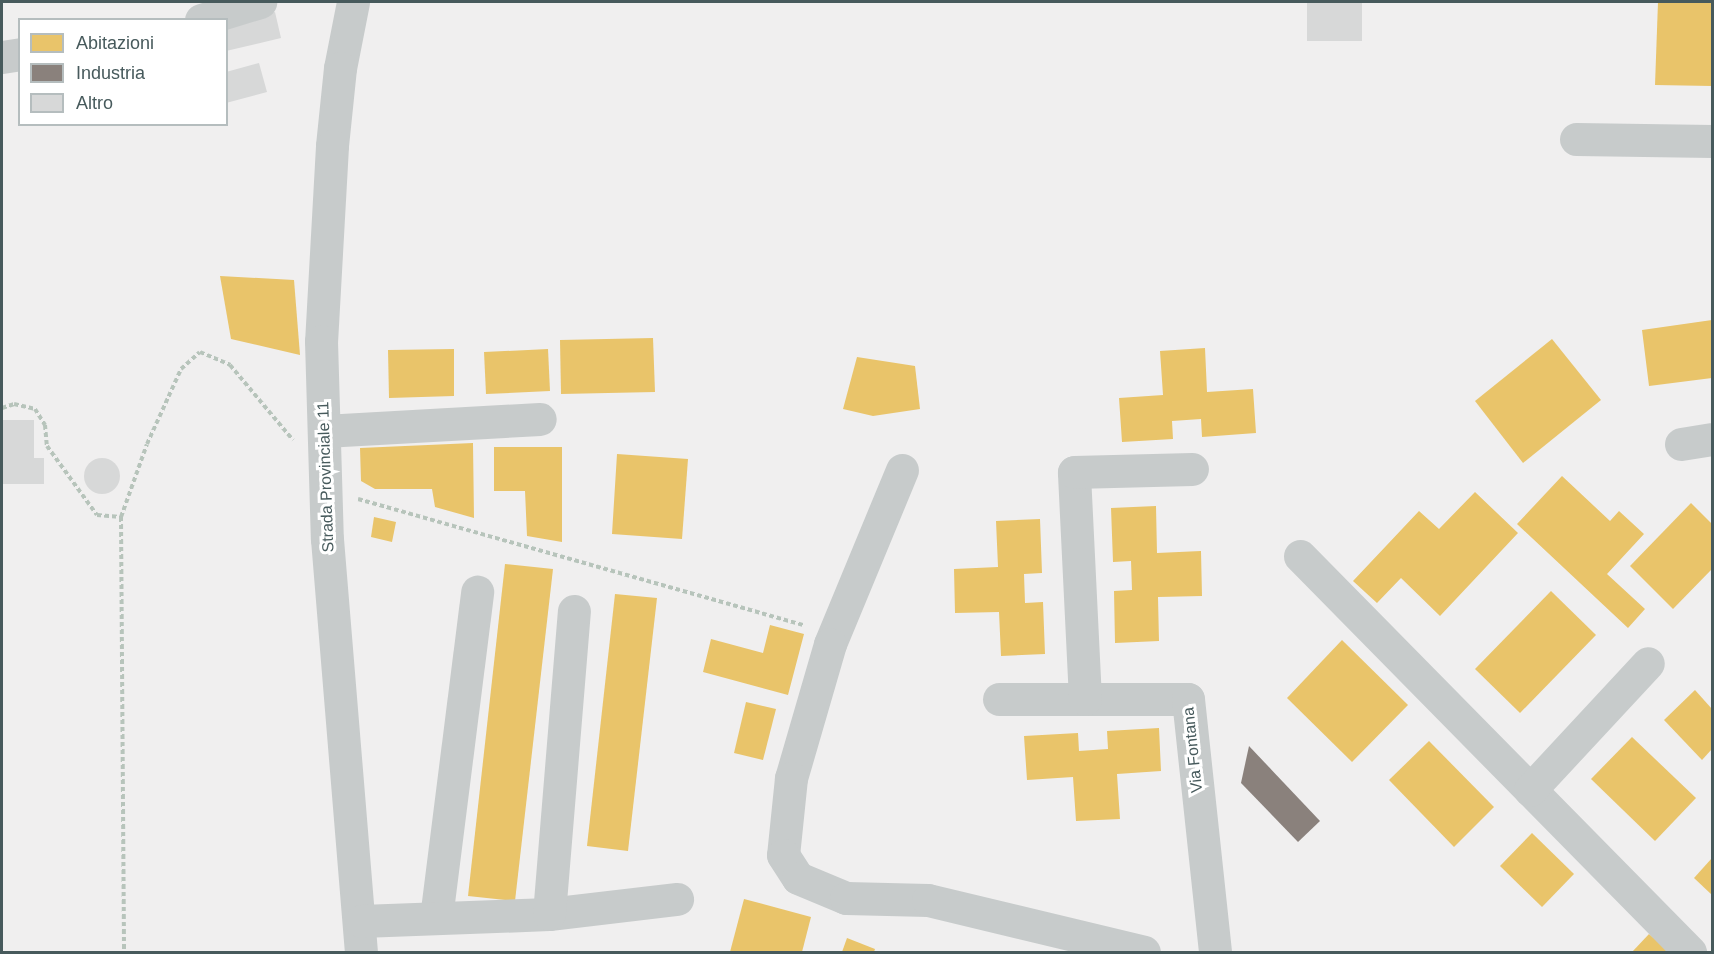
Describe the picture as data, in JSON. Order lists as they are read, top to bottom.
{
  "streets": {
    "street": ["Strada Provinciale 11", "Via Fontana"]
  },
  "legend": ["Abitazioni", "Industria", "Altro"]
}
